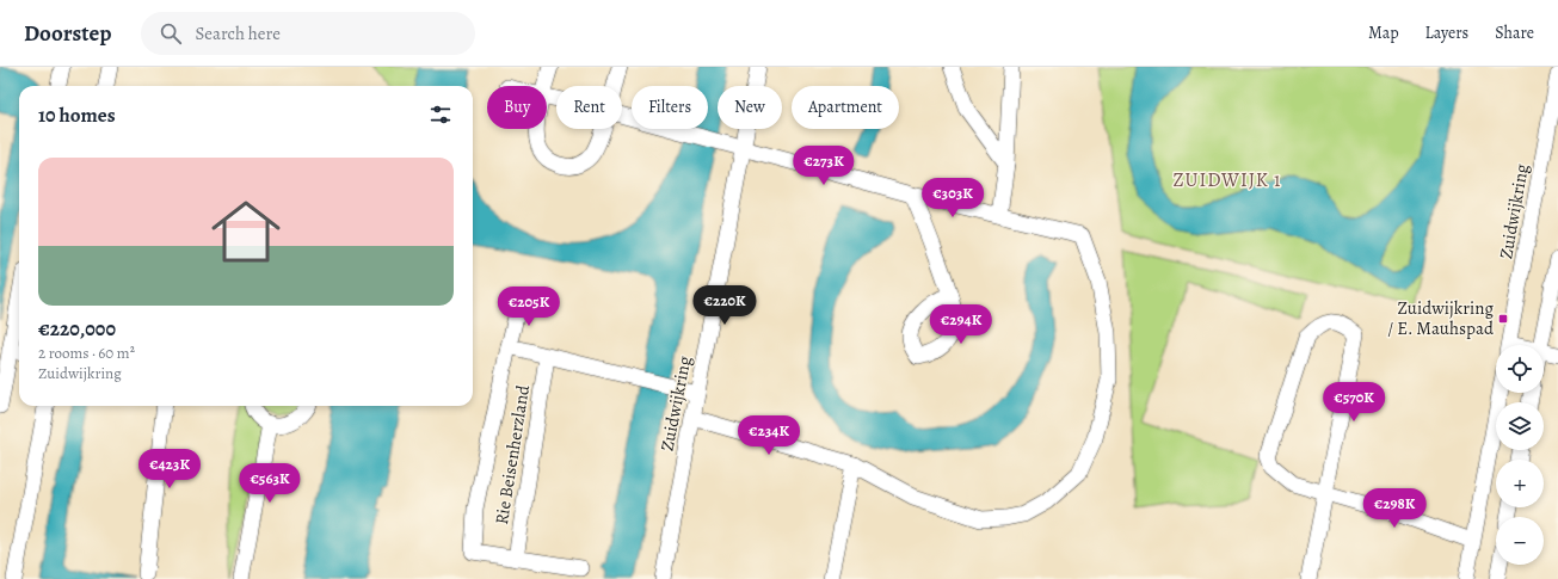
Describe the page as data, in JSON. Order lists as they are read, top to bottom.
{
  "streets": {
    "street": ["Zuidwijkring", "Rie Beisenherzland"]
  },
  "districts": ["ZUIDWIJK 1"],
  "places": {
    "transit": ["Zuidwijkring / E. Mauhspad"]
  },
  "page": {
    "header": "Doorstep",
    "search": "Search here",
    "nav": ["Map", "Layers", "Share"],
    "chip": [
      "Buy",
      "Rent",
      "Filters",
      "New",
      "Apartment"
    ],
    "heading": "10 homes",
    "list": [
      {
        "name": "€220,000",
        "note": "2 rooms · 60 m² · Zuidwijkring"
      }
    ],
    "price": [
      "€273K",
      "€303K",
      "€220K",
      "€205K",
      "€294K",
      "€570K",
      "€234K",
      "€423K",
      "€563K",
      "€298K"
    ],
    "map_buttons": ["+", "−"]
  }
}
